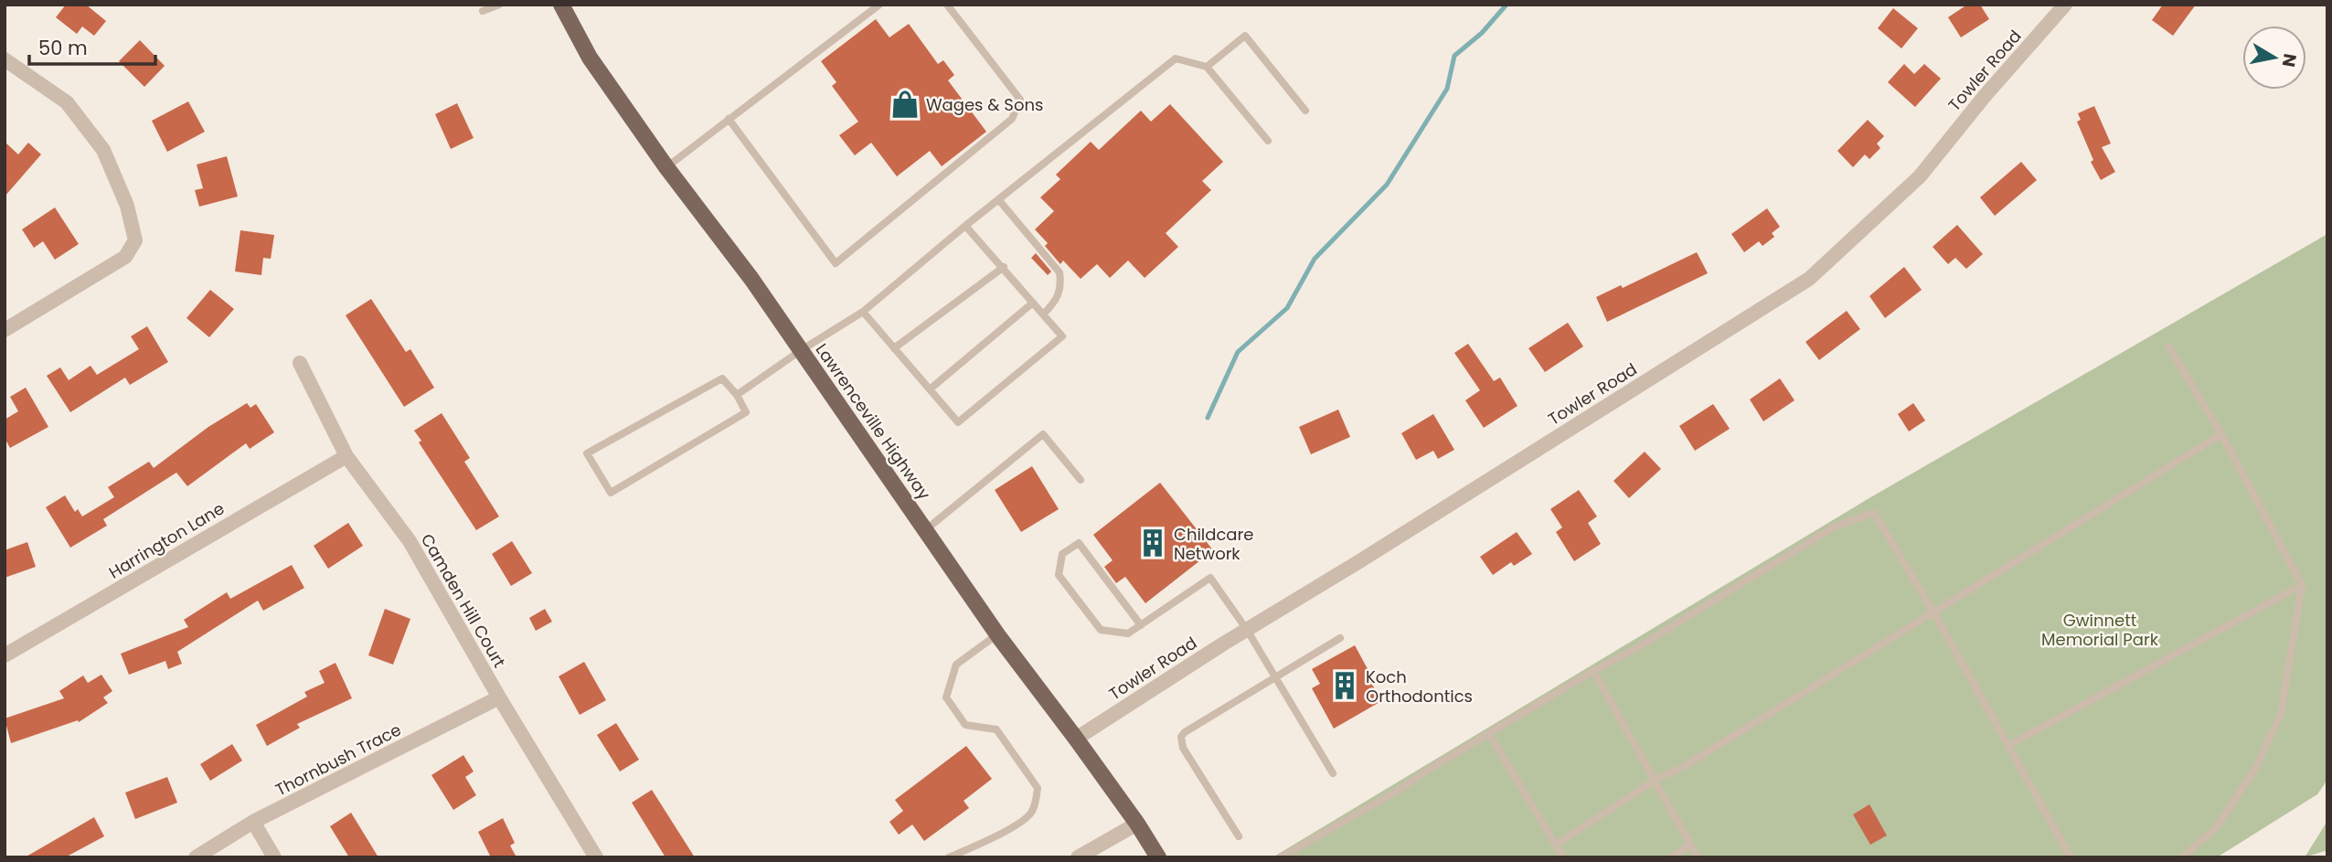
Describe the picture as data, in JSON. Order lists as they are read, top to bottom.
{
  "streets": {
    "main road": ["Lawrenceville Highway"],
    "street": [
      "Towler Road",
      "Harrington Lane",
      "Camden Hill Court",
      "Thornbush Trace"
    ]
  },
  "crossings": [
    ["Towler Road", "Lawrenceville Highway"],
    ["Harrington Lane", "Camden Hill Court"],
    ["Camden Hill Court", "Thornbush Trace"]
  ],
  "parks": ["Gwinnett Memorial Park"],
  "places": {
    "shop": ["Wages & Sons"],
    "building": ["Childcare Network", "Koch Orthodontics"]
  },
  "scale_bar": "50 m",
  "north": "right"
}
